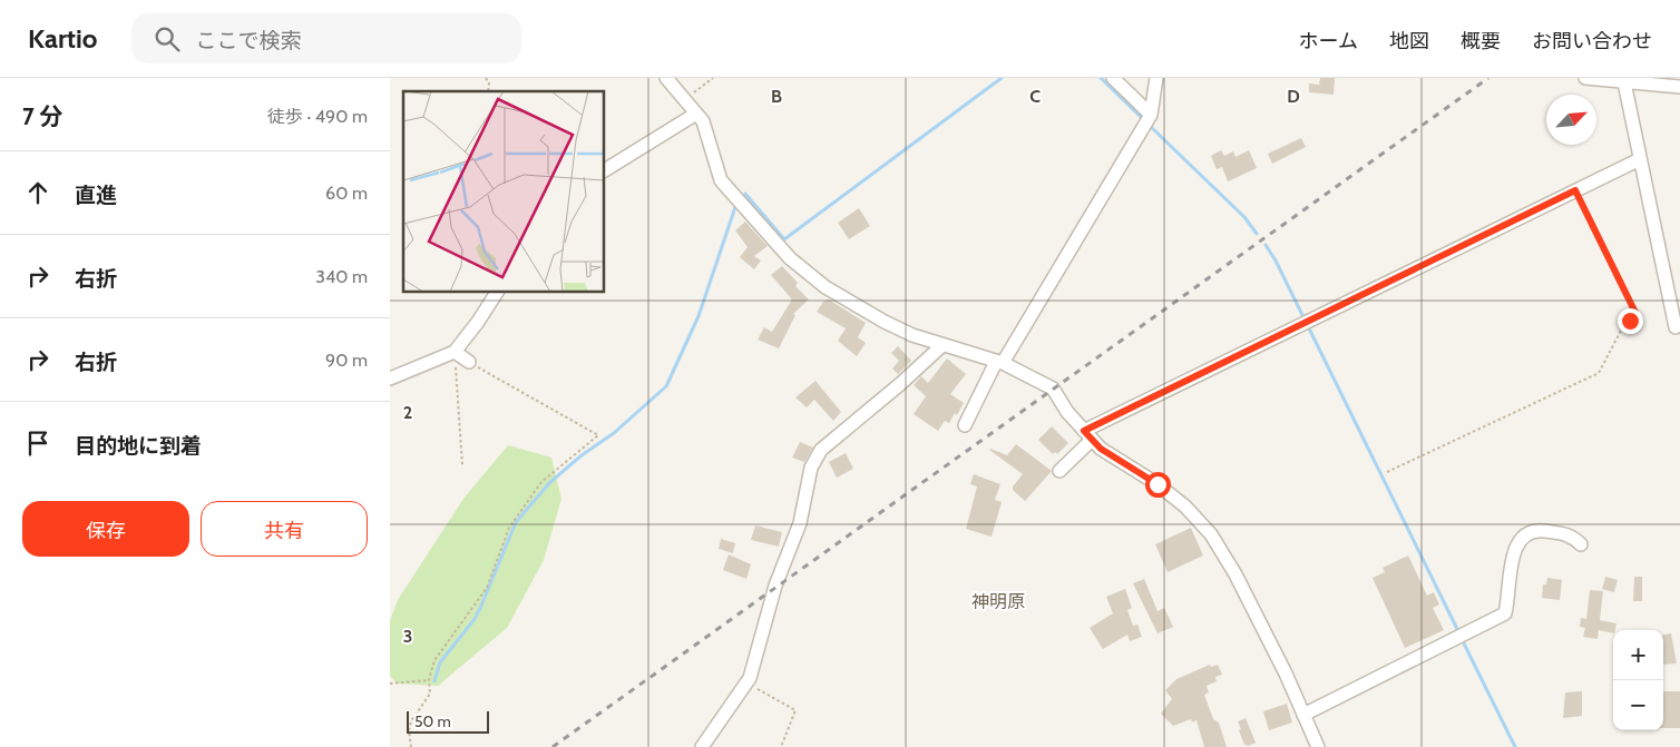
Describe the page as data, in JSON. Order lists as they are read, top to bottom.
{
  "districts": ["神明原"],
  "scale_bar": "50 m",
  "north": "top right",
  "page": {
    "header": "Kartio",
    "search": "ここで検索",
    "nav": [
      "ホーム",
      "地図",
      "概要",
      "お問い合わせ"
    ],
    "heading": ["7 分", "徒歩 · 490 m"],
    "list": [
      ["直進", "60 m"],
      ["右折", "340 m"],
      ["右折", "90 m"],
      "目的地に到着"
    ],
    "buttons": ["保存", "共有"],
    "map_buttons": ["+", "−"],
    "scale": "50 m"
  },
  "grid": {
    "columns": ["B", "C", "D"],
    "rows": ["2", "3"]
  }
}
